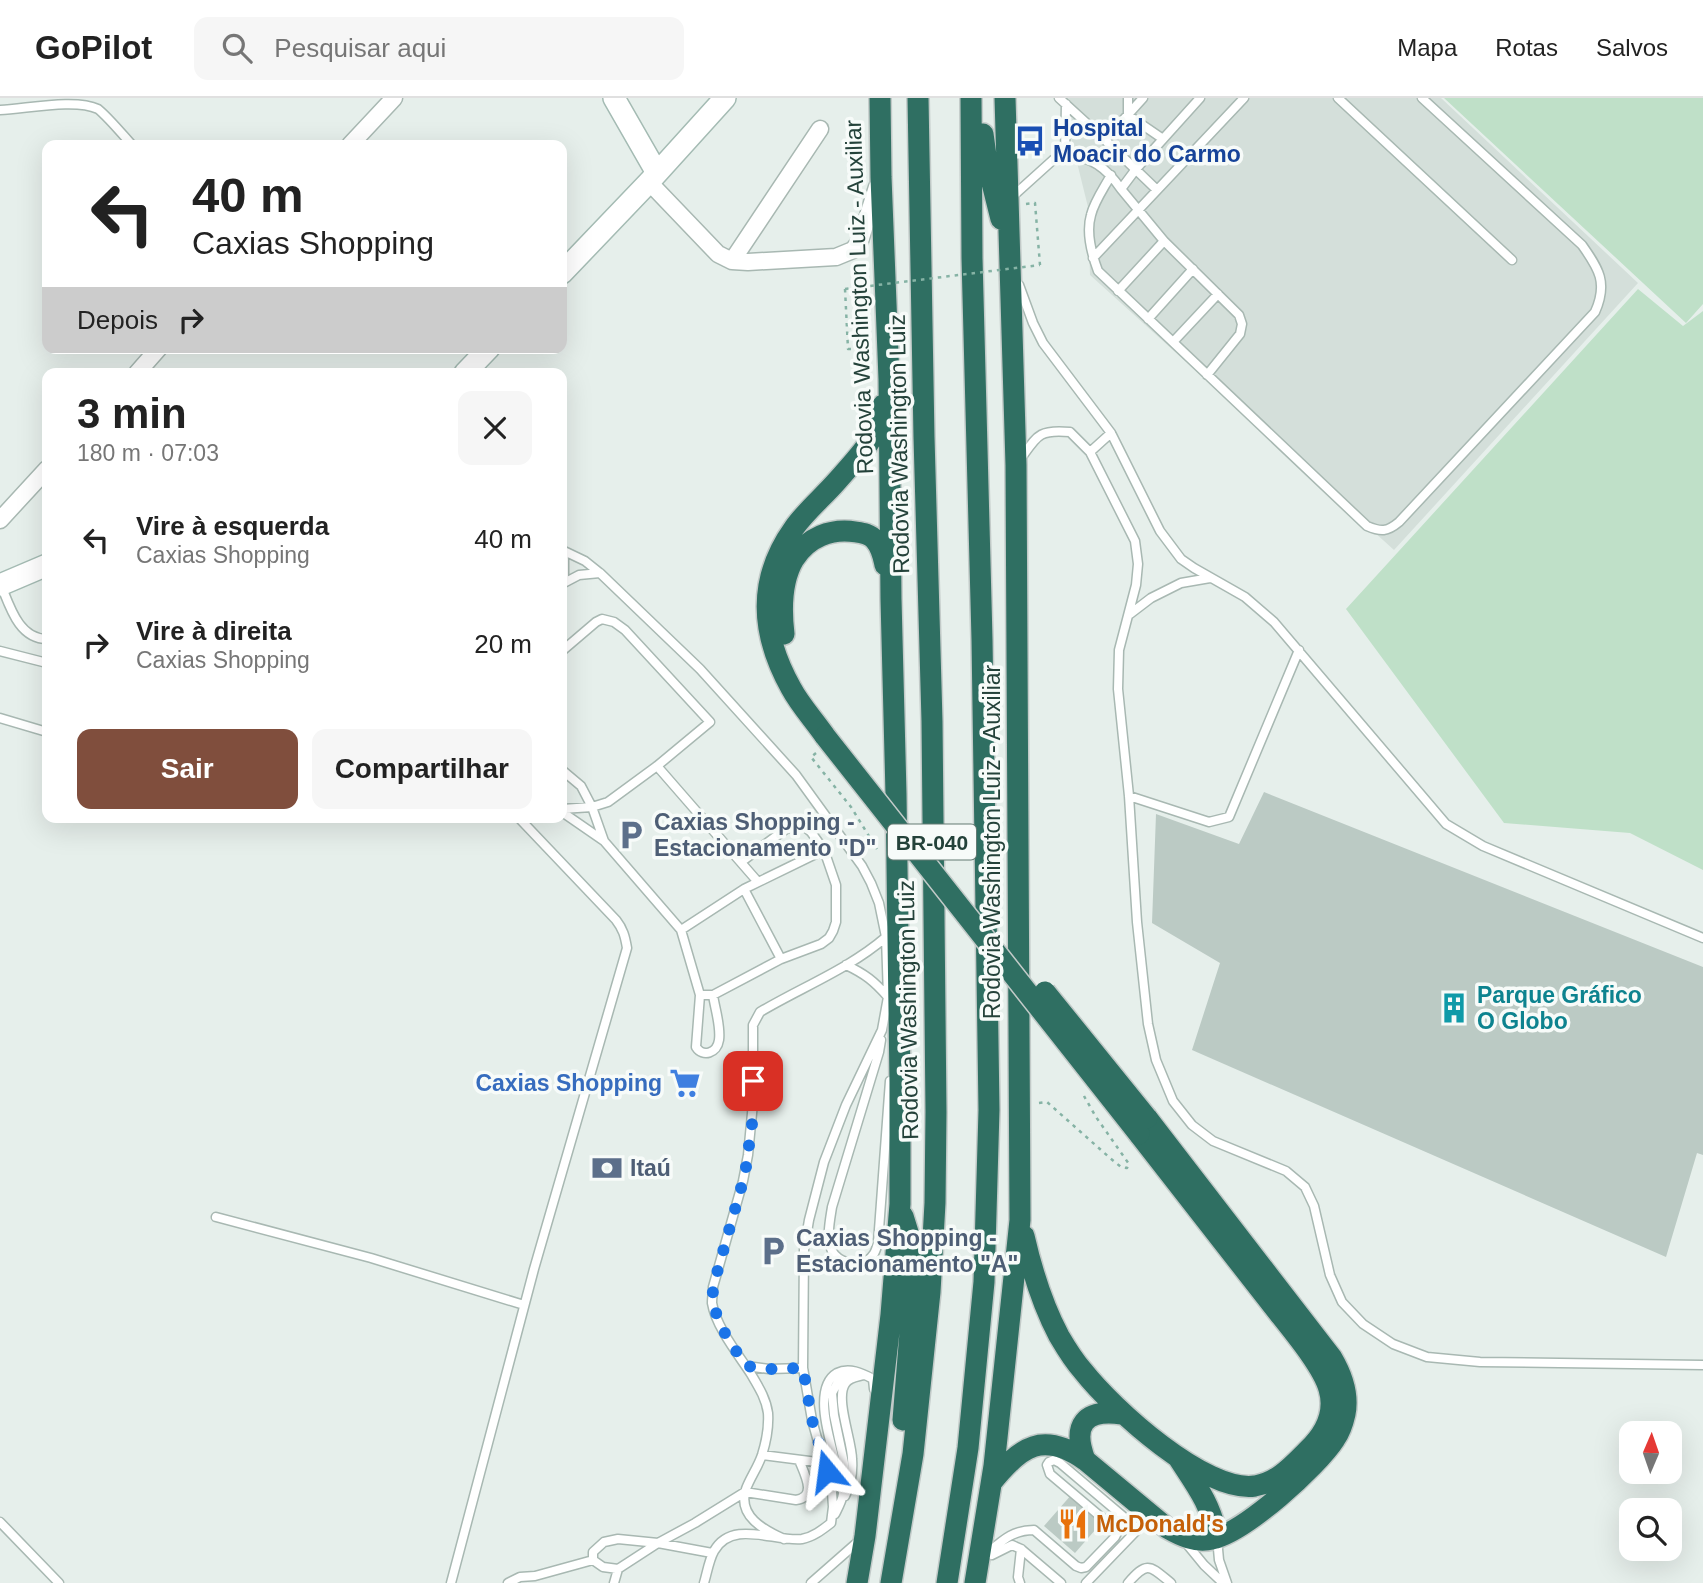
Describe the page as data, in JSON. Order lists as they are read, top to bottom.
{
  "streets": {
    "highway": ["Rodovia Washington Luiz - Auxiliar", "Rodovia Washington Luiz", "BR-040"]
  },
  "places": {
    "bus stop": ["Hospital Moacir do Carmo"],
    "parking": ["Caxias Shopping - Estacionamento \"D\"", "Caxias Shopping - Estacionamento \"A\""],
    "building": ["Parque Gráfico O Globo"],
    "supermarket": ["Caxias Shopping"],
    "bank": ["Itaú"],
    "restaurant": ["McDonald's"]
  },
  "north": "top",
  "page": {
    "header": "GoPilot",
    "search": "Pesquisar aqui",
    "nav": ["Mapa", "Rotas", "Salvos"],
    "turn": ["40 m", "Caxias Shopping"],
    "then": "Depois",
    "heading": ["3 min", "180 m · 07:03"],
    "list": [
      {
        "name": "Vire à esquerda",
        "note": "Caxias Shopping",
        "value": "40 m"
      },
      {
        "name": "Vire à direita",
        "note": "Caxias Shopping",
        "value": "20 m"
      }
    ],
    "buttons": ["Sair", "Compartilhar"]
  }
}
